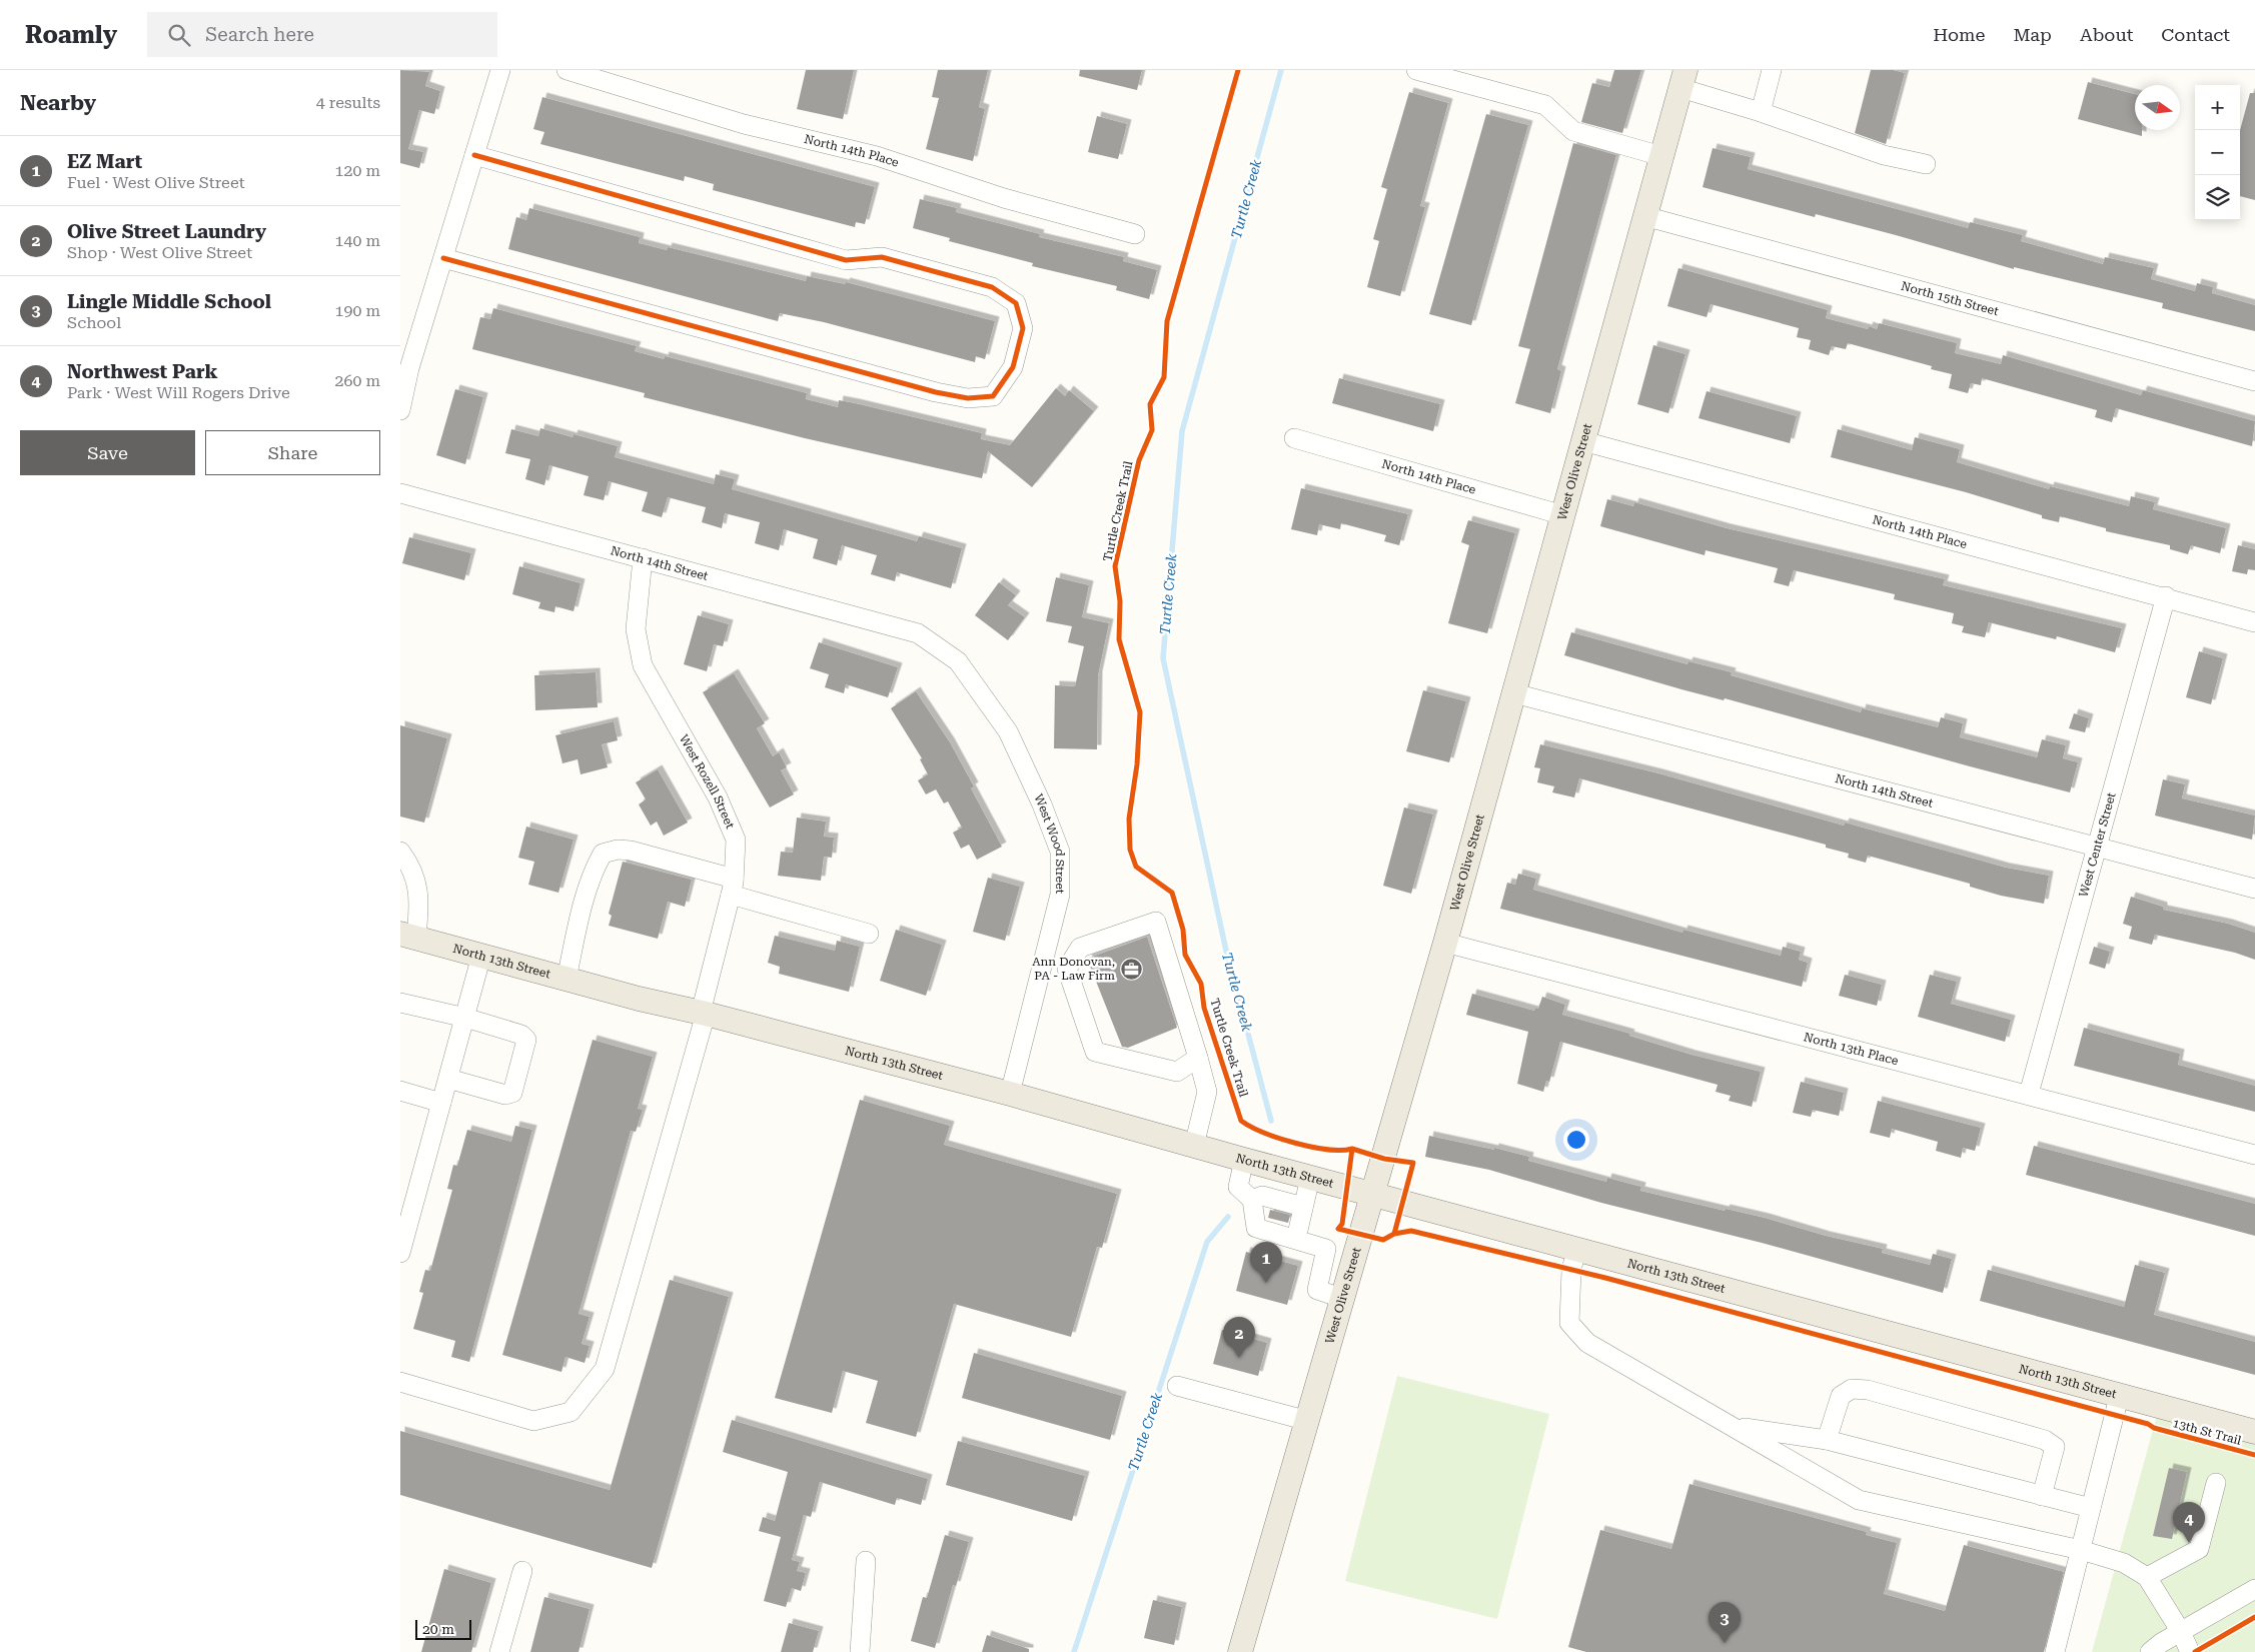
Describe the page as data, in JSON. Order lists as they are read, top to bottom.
{
  "streets": {
    "main road": ["West Olive Street", "North 13th Street"],
    "street": [
      "North 14th Place",
      "North 15th Street",
      "North 14th Street",
      "West Rozell Street",
      "West Wood Street",
      "West Center Street",
      "North 13th Place"
    ],
    "cycle path": ["Turtle Creek Trail", "13th St Trail"]
  },
  "crossings": [
    ["North 14th Place", "West Olive Street"],
    ["North 14th Place", "West Center Street"],
    ["North 15th Street", "West Olive Street"],
    ["West Olive Street", "North 14th Street"],
    ["West Olive Street", "North 13th Street"],
    ["West Olive Street", "North 13th Place"],
    ["North 14th Street", "West Rozell Street"],
    ["North 14th Street", "West Wood Street"],
    ["North 14th Street", "West Center Street"],
    ["West Rozell Street", "North 13th Street"],
    ["West Wood Street", "North 13th Street"],
    ["West Center Street", "North 13th Place"]
  ],
  "water": ["Turtle Creek"],
  "places": {
    "office": ["Ann Donovan, PA - Law Firm"]
  },
  "scale_bar": "20 m",
  "north": "right",
  "page": {
    "header": "Roamly",
    "search": "Search here",
    "nav": [
      "Home",
      "Map",
      "About",
      "Contact"
    ],
    "heading": ["Nearby", "4 results"],
    "map_buttons": ["+", "−"],
    "list": [
      {
        "mark": "1",
        "name": "EZ Mart",
        "note": "Fuel · West Olive Street",
        "value": "120 m"
      },
      {
        "mark": "2",
        "name": "Olive Street Laundry",
        "note": "Shop · West Olive Street",
        "value": "140 m"
      },
      {
        "mark": "3",
        "name": "Lingle Middle School",
        "note": "School",
        "value": "190 m"
      },
      {
        "mark": "4",
        "name": "Northwest Park",
        "note": "Park · West Will Rogers Drive",
        "value": "260 m"
      }
    ],
    "buttons": ["Save", "Share"],
    "pins": [
      "1",
      "2",
      "4",
      "3"
    ],
    "scale": "20 m"
  }
}
